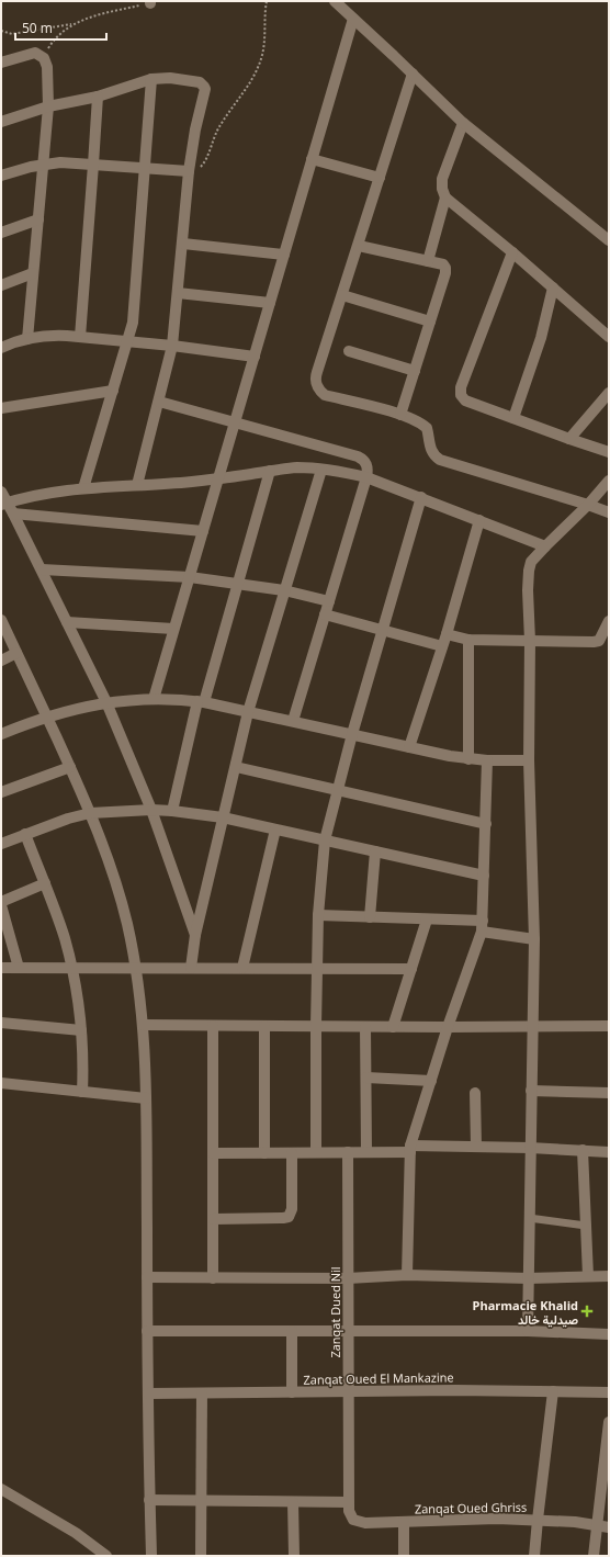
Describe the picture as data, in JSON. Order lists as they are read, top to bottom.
{
  "streets": {
    "street": ["Zanqat Dued Nil", "Zanqat Oued El Mankazine", "Zanqat Oued Ghriss"]
  },
  "crossings": [
    ["Zanqat Dued Nil", "Zanqat Oued El Mankazine"],
    ["Zanqat Dued Nil", "Zanqat Oued Ghriss"]
  ],
  "places": {
    "health": ["Pharmacie Khalid صيدلية خالد"]
  },
  "scale_bar": "50 m"
}
